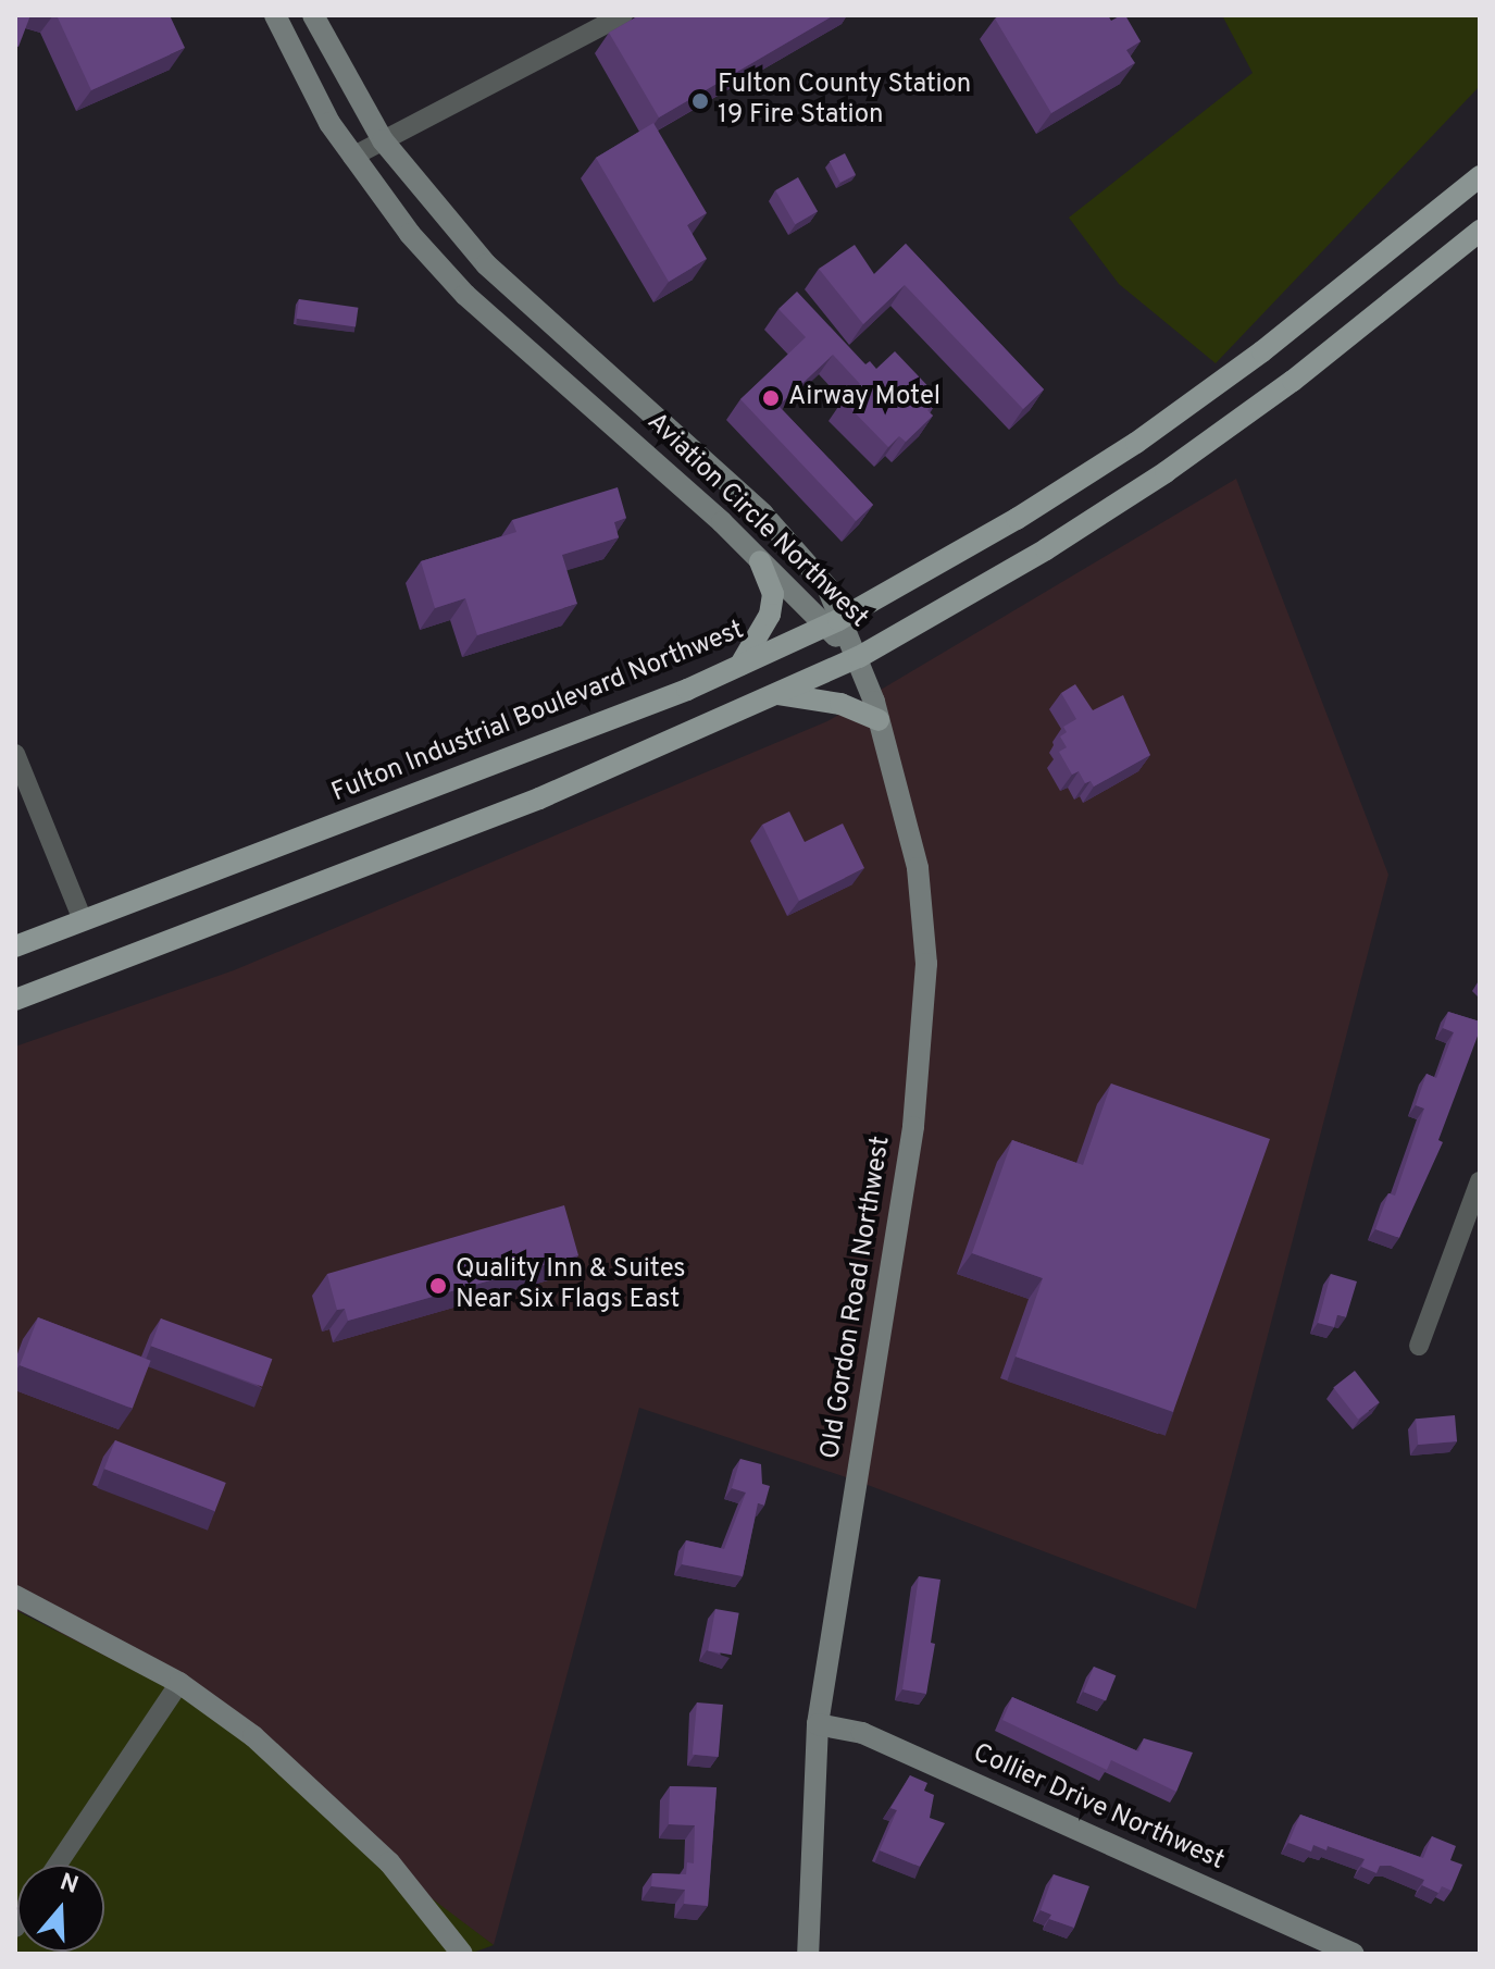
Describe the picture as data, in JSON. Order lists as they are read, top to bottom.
{
  "streets": {
    "main road": [
      "Aviation Circle Northwest",
      "Fulton Industrial Boulevard Northwest",
      "Old Gordon Road Northwest",
      "Collier Drive Northwest"
    ]
  },
  "crossings": [
    ["Aviation Circle Northwest", "Fulton Industrial Boulevard Northwest"],
    ["Aviation Circle Northwest", "Old Gordon Road Northwest"],
    ["Old Gordon Road Northwest", "Collier Drive Northwest"]
  ],
  "places": ["Fulton County Station 19 Fire Station", "Airway Motel", "Quality Inn & Suites Near Six Flags East"],
  "north": "top"
}
